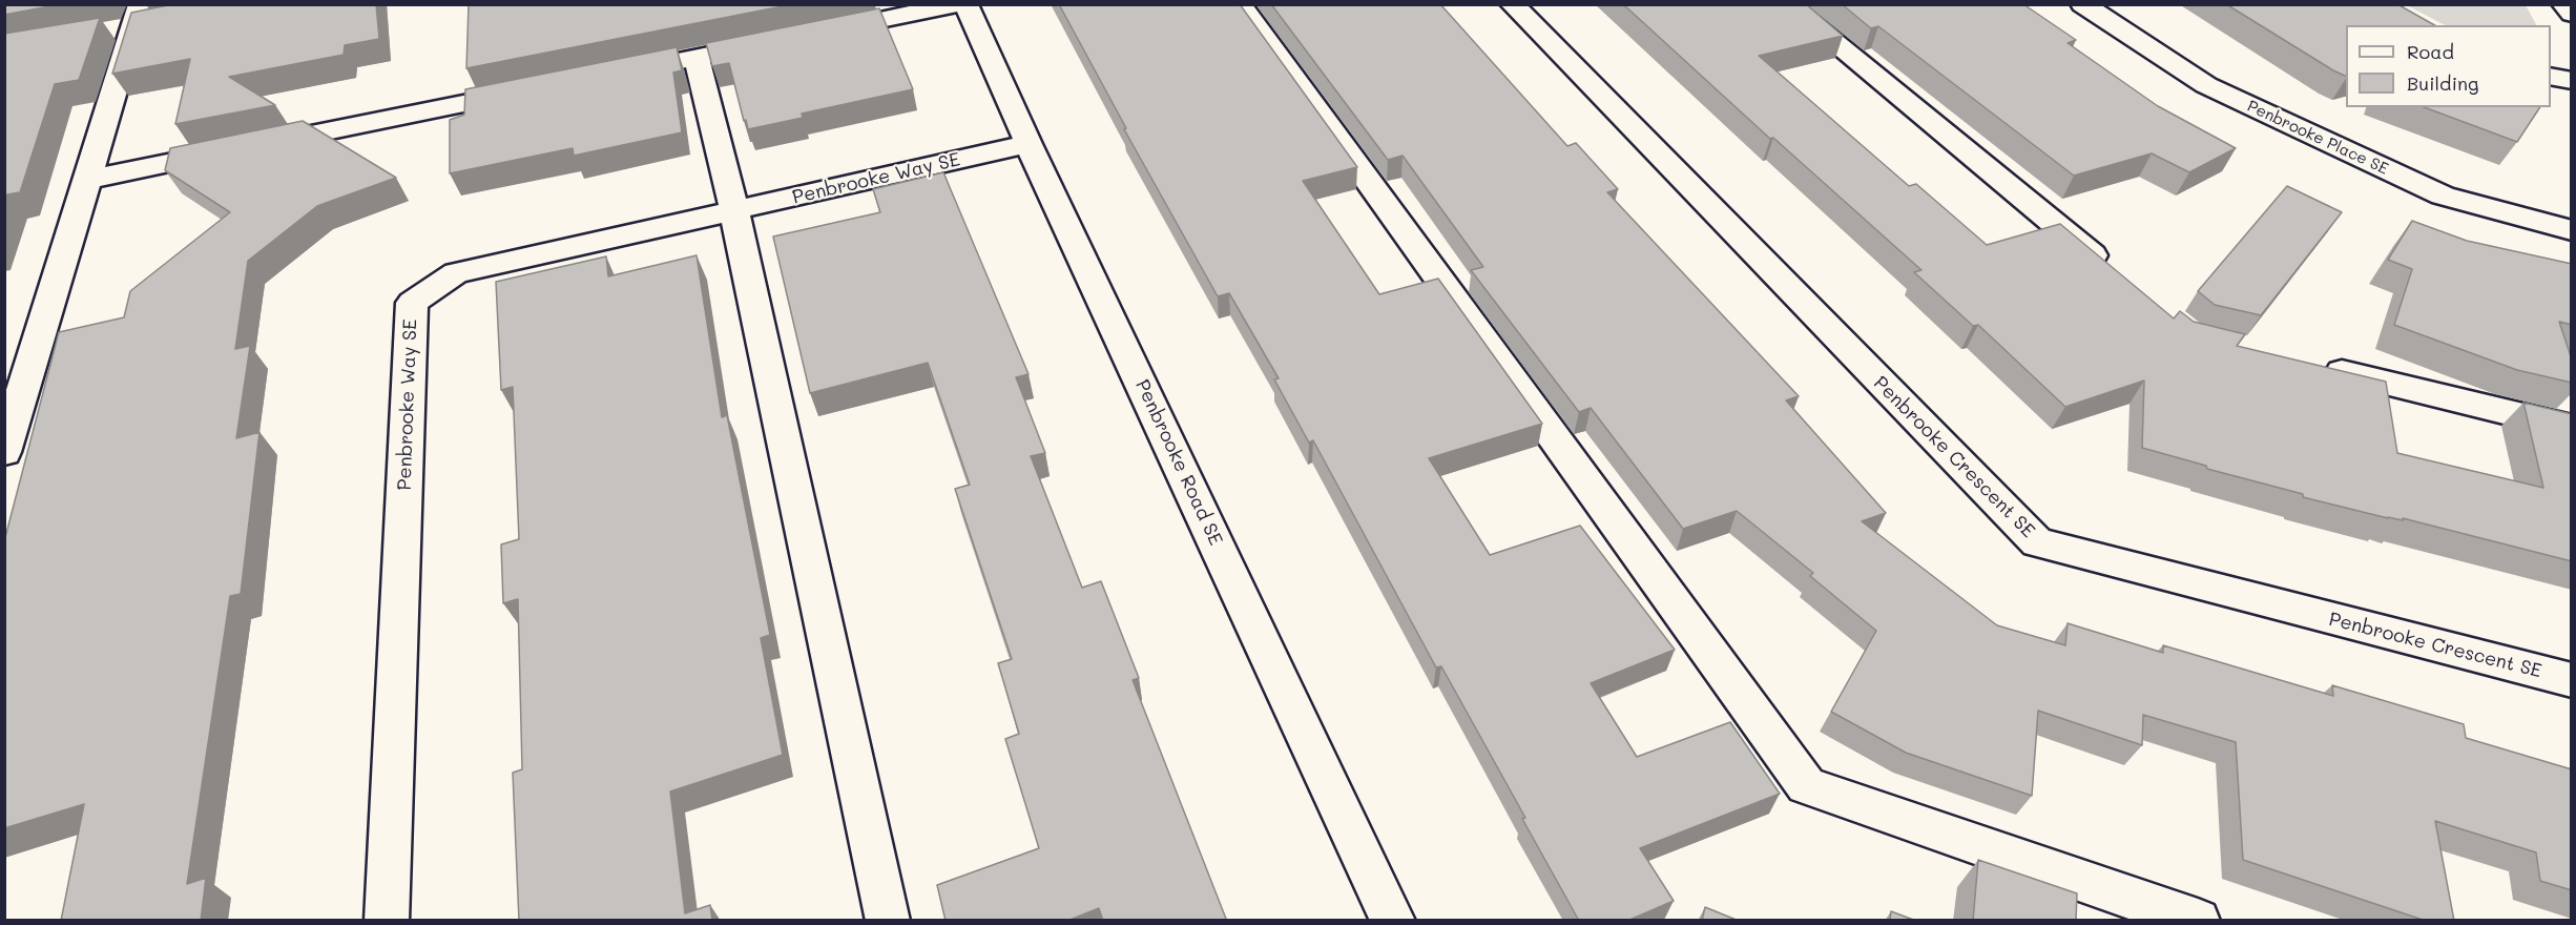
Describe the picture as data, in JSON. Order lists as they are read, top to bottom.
{
  "streets": {
    "street": [
      "Penbrooke Place SE",
      "Penbrooke Way SE",
      "Penbrooke Crescent SE",
      "Penbrooke Road SE"
    ]
  },
  "crossings": [
    ["Penbrooke Way SE", "Penbrooke Road SE"]
  ],
  "legend": ["Road", "Building"]
}
